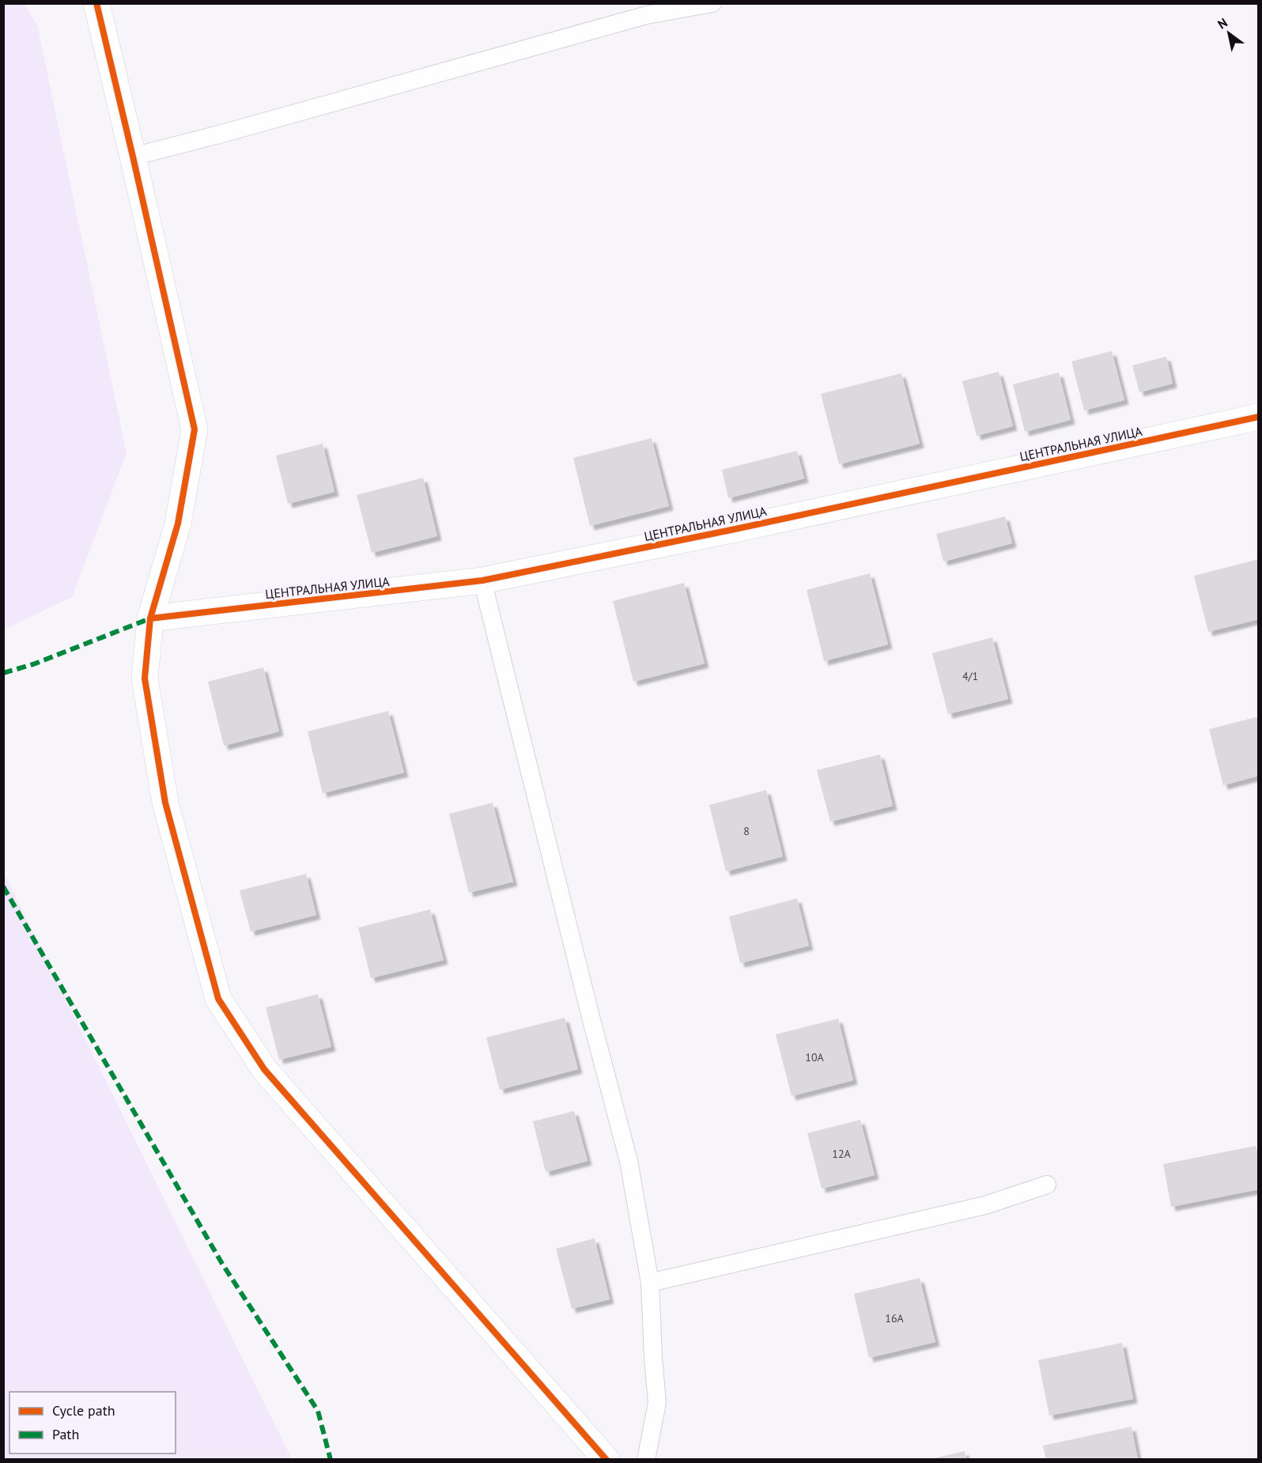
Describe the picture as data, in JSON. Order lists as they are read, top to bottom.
{
  "streets": {
    "street": ["ЦЕНТРАЛЬНАЯ УЛИЦА"]
  },
  "house_numbers": [
    "4/1",
    "8",
    "10А",
    "12А",
    "16А"
  ],
  "legend": ["Cycle path", "Path"],
  "north": "top left"
}
